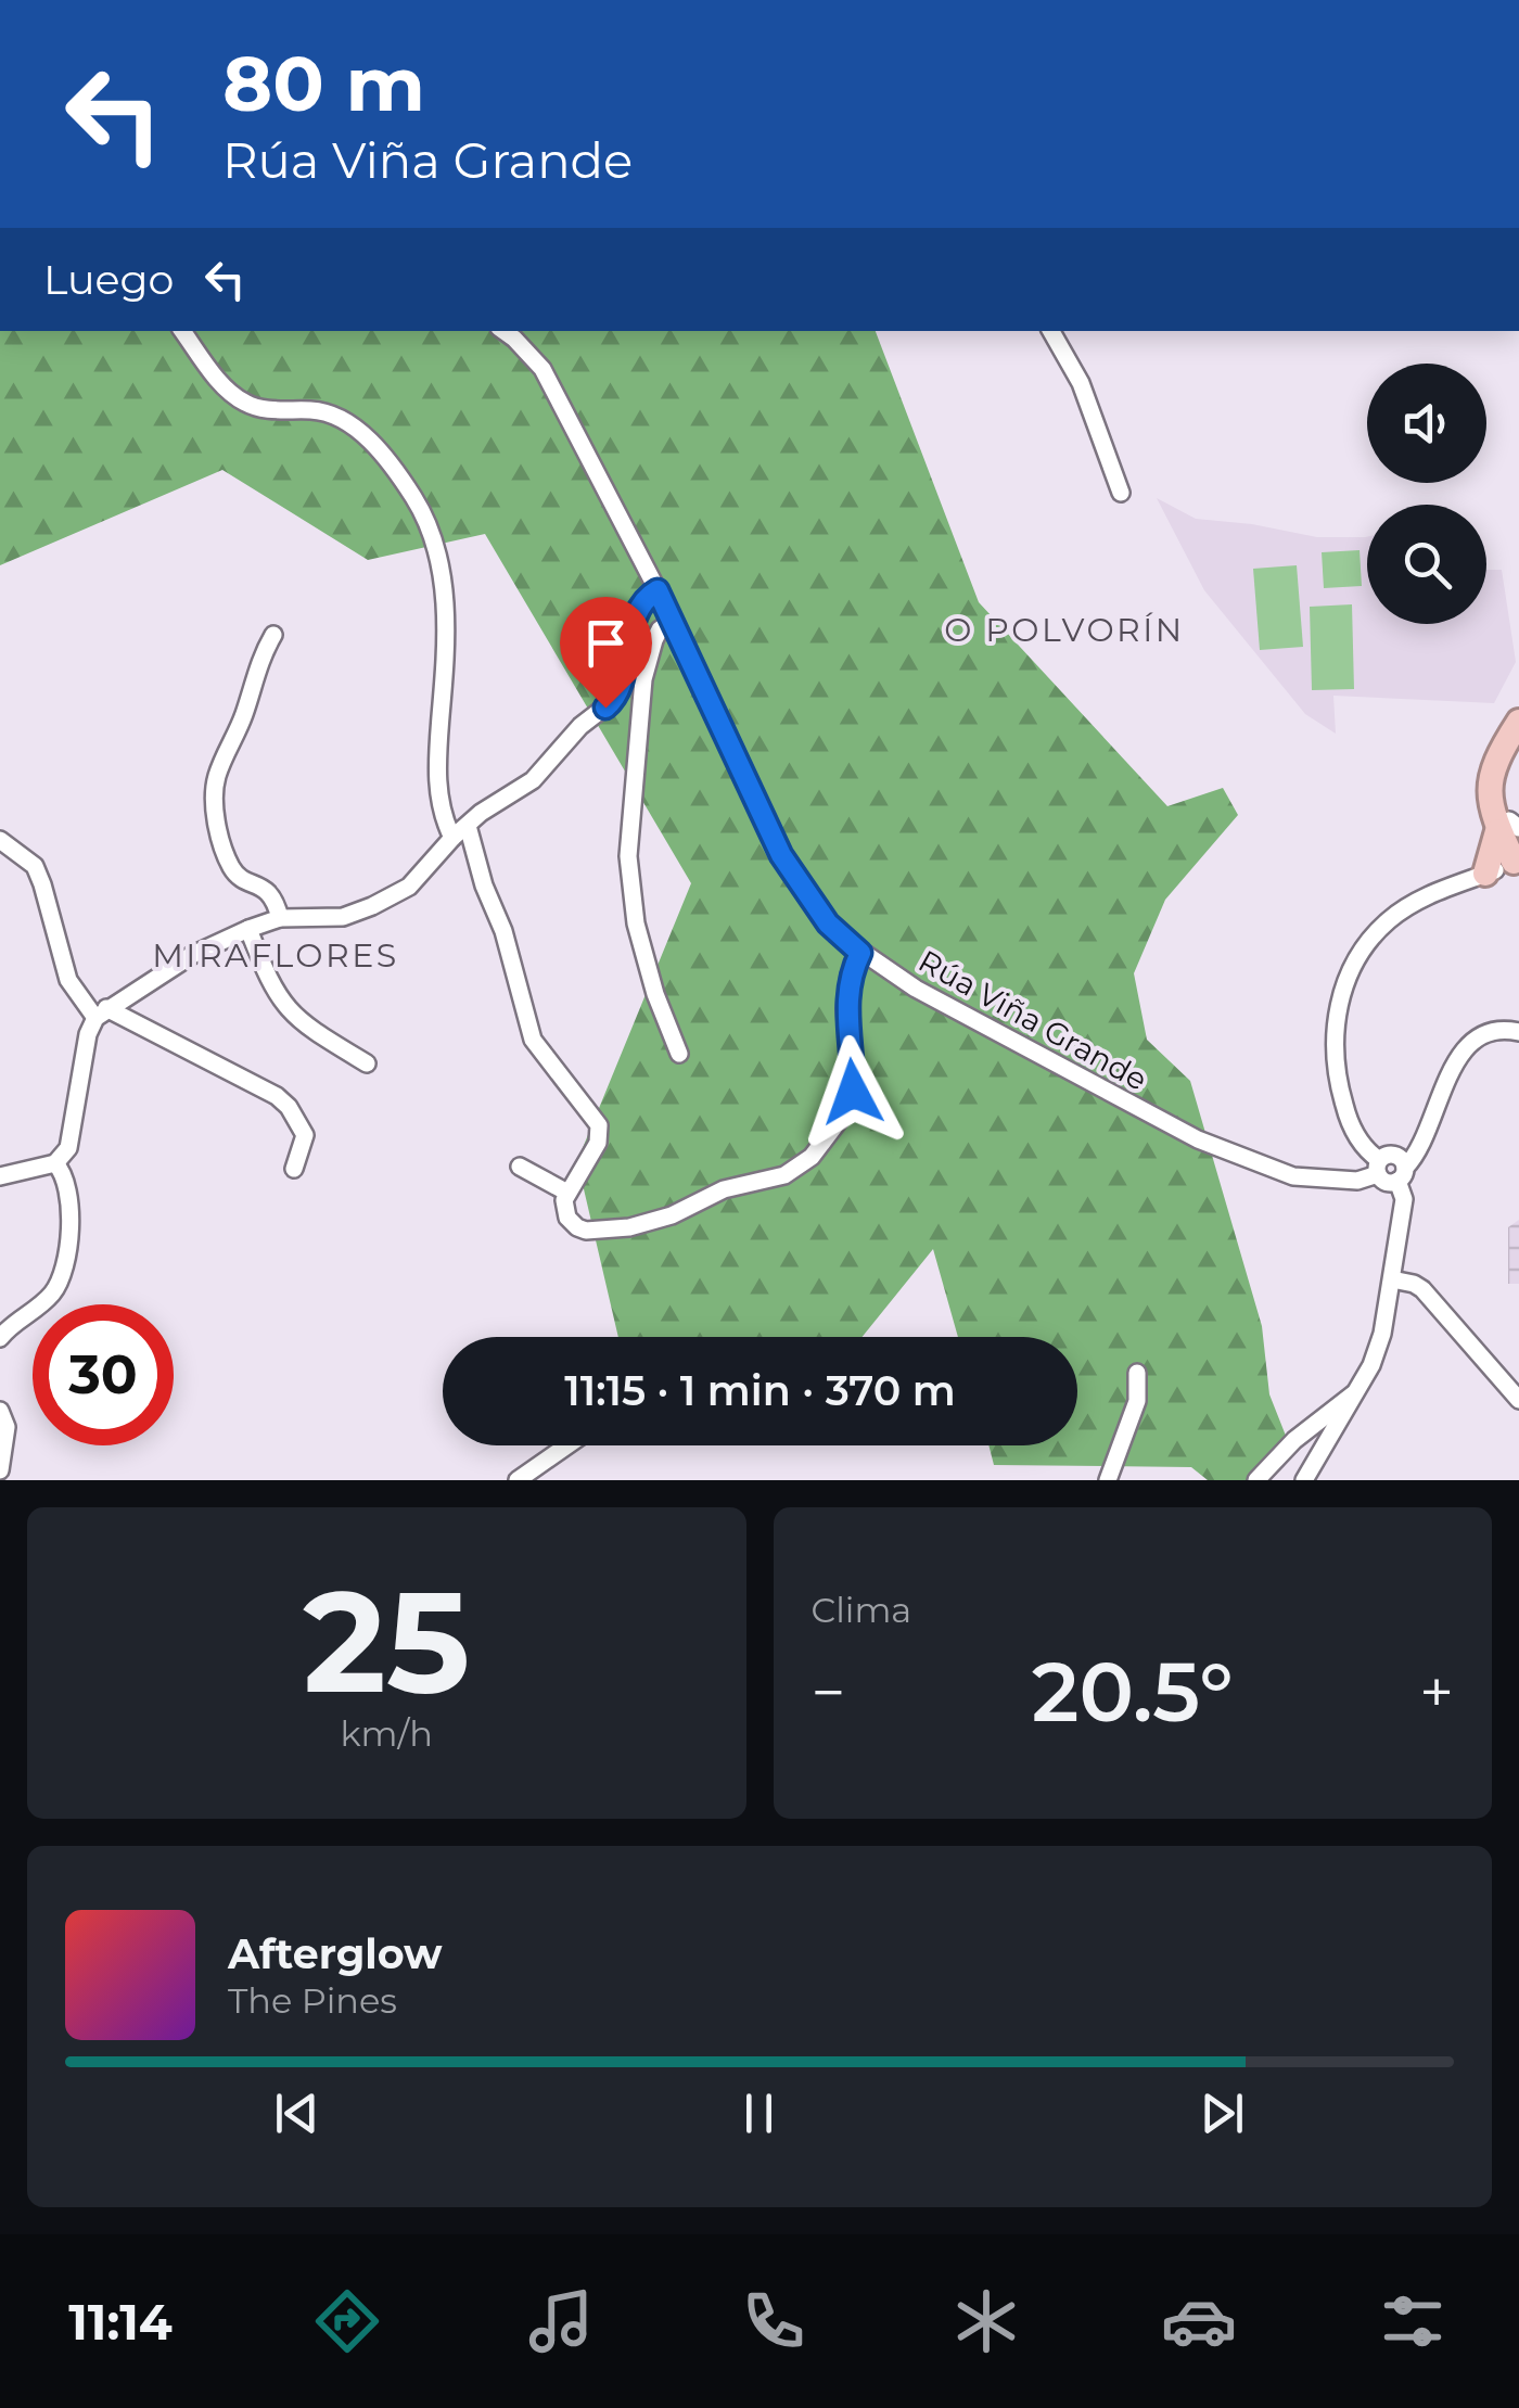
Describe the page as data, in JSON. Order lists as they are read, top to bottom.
{
  "streets": {
    "street": ["Rúa Viña Grande"]
  },
  "districts": ["O POLVORÍN", "MIRAFLORES"],
  "page": {
    "turn": ["80 m", "Rúa Viña Grande"],
    "then": "Luego",
    "limit": "30",
    "trip": "11:15 · 1 min · 370 m",
    "tile": [
      ["25", "km/h"],
      "Clima"
    ],
    "heat": ["−", "20.5°", "+"],
    "song": ["Afterglow", "The Pines"],
    "tabs": "11:14"
  }
}
